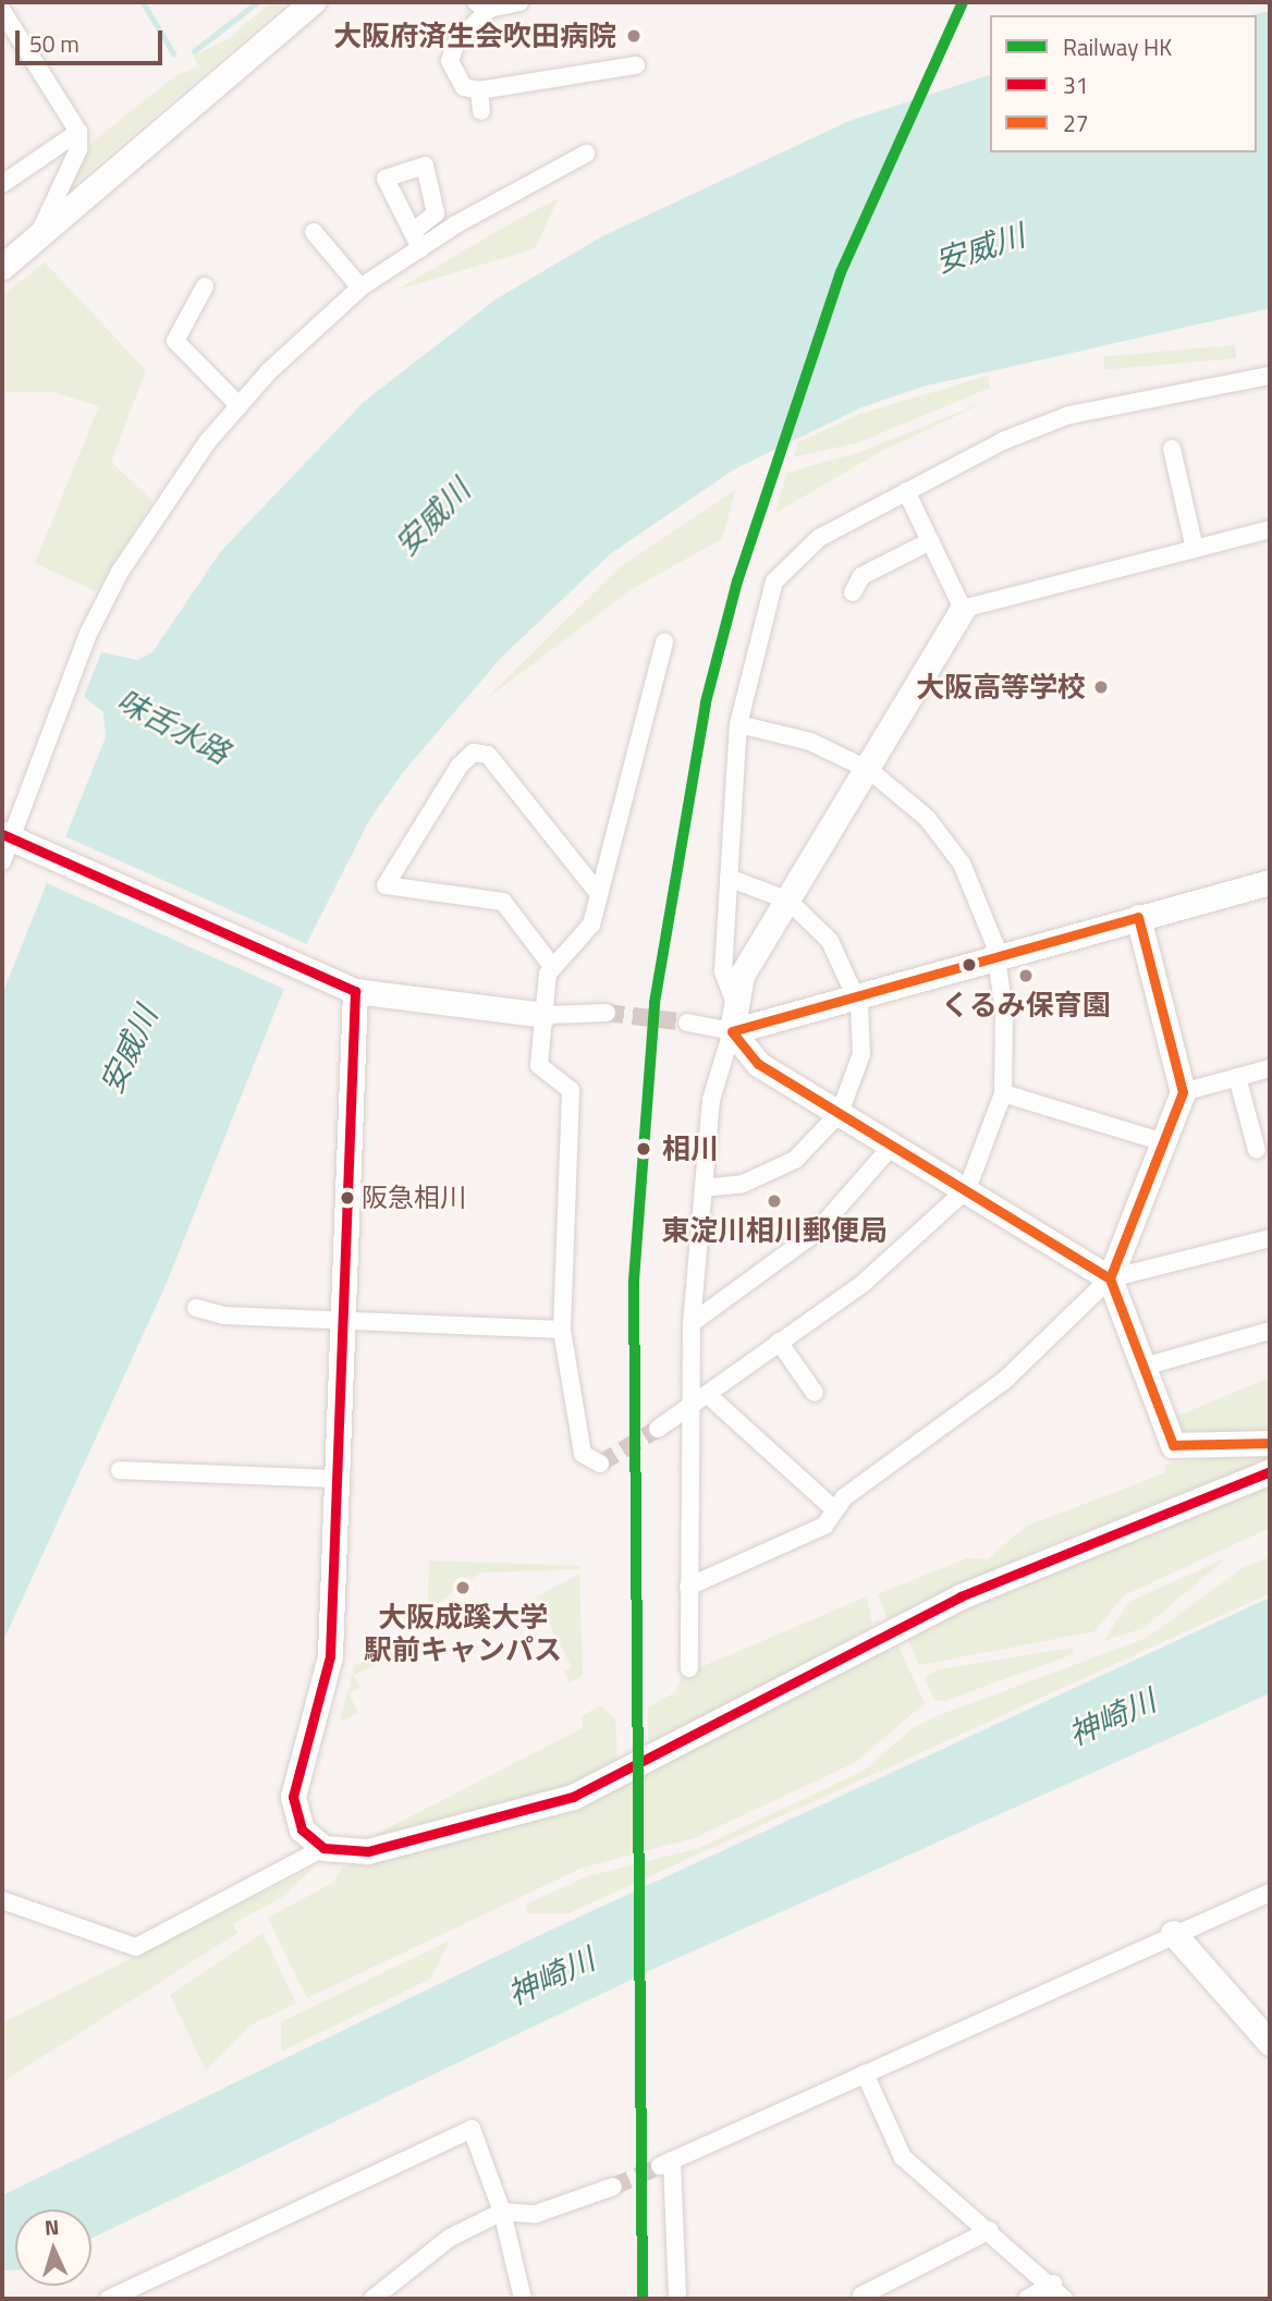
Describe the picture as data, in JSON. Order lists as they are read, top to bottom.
{
  "water": ["安威川", "味舌水路", "神崎川"],
  "places": [
    "大阪府済生会吹田病院",
    "大阪高等学校",
    "くるみ保育園",
    "相川",
    "阪急相川",
    "東淀川相川郵便局",
    "大阪成蹊大学 駅前キャンパス"
  ],
  "lines": ["rail line HK", "transit line 31", "transit line 27"],
  "legend": ["Railway HK", "31", "27"],
  "scale_bar": "50 m",
  "north": "top"
}
